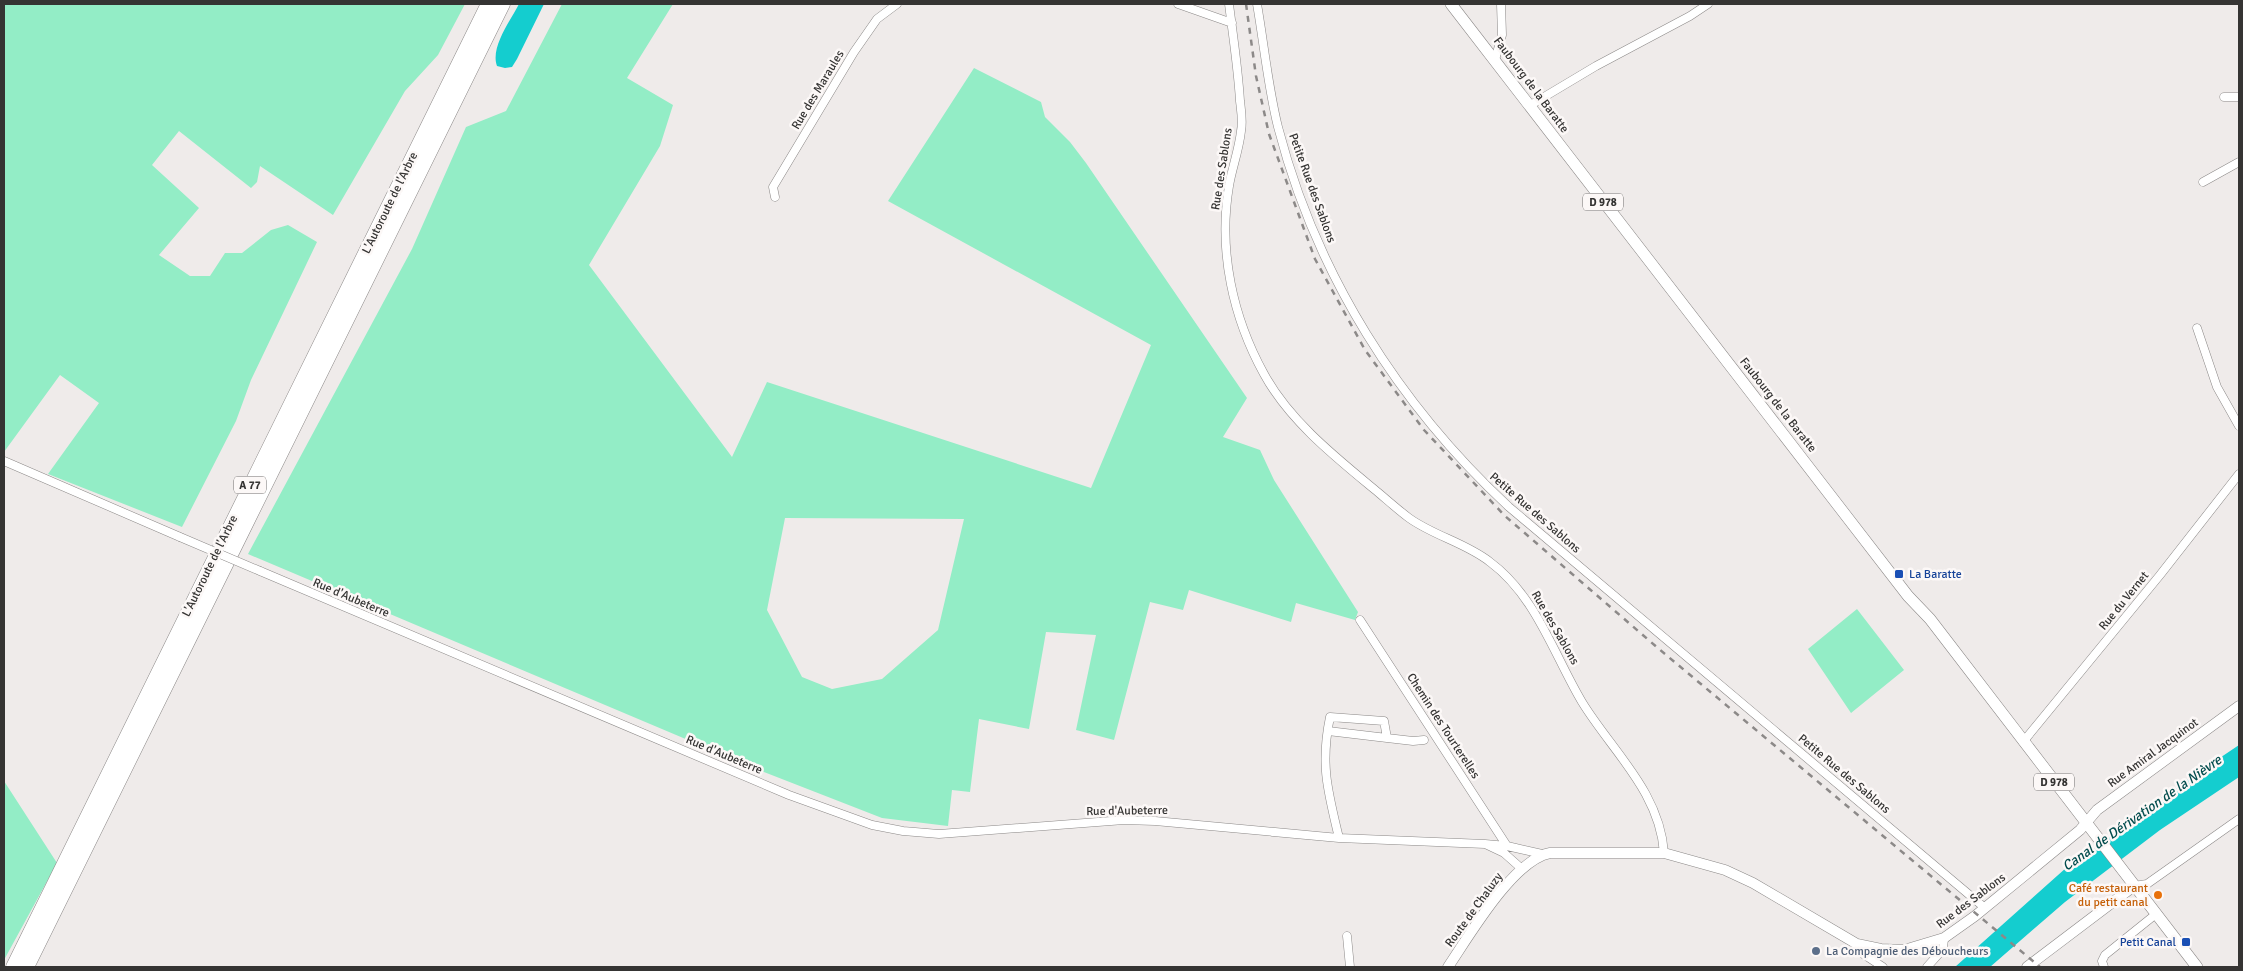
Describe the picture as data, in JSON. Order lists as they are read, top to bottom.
{
  "streets": {
    "highway": ["L'Autoroute de l'Arbre", "A 77"],
    "main road": ["Faubourg de la Baratte", "D 978"],
    "street": [
      "Rue des Maraules",
      "Rue des Sablons",
      "Petite Rue des Sablons",
      "Rue d'Aubeterre",
      "Rue du Vernet",
      "Chemin des Tourterelles",
      "Rue Amiral Jacquinot",
      "Route de Chaluzy"
    ]
  },
  "crossings": [
    ["Faubourg de la Baratte", "Rue des Sablons"],
    ["Faubourg de la Baratte", "D 978"],
    ["Faubourg de la Baratte", "Rue du Vernet"],
    ["Faubourg de la Baratte", "Rue Amiral Jacquinot"],
    ["Rue des Sablons", "Petite Rue des Sablons"],
    ["Rue des Sablons", "D 978"],
    ["Rue des Sablons", "Rue Amiral Jacquinot"],
    ["D 978", "Rue Amiral Jacquinot"],
    ["Rue d'Aubeterre", "Chemin des Tourterelles"],
    ["Rue d'Aubeterre", "Route de Chaluzy"]
  ],
  "water": ["Canal de Dérivation de la Nièvre"],
  "places": {
    "transit": ["La Baratte", "Petit Canal"],
    "other": ["Café restaurant du petit canal", "La Compagnie des Déboucheurs"]
  }
}
